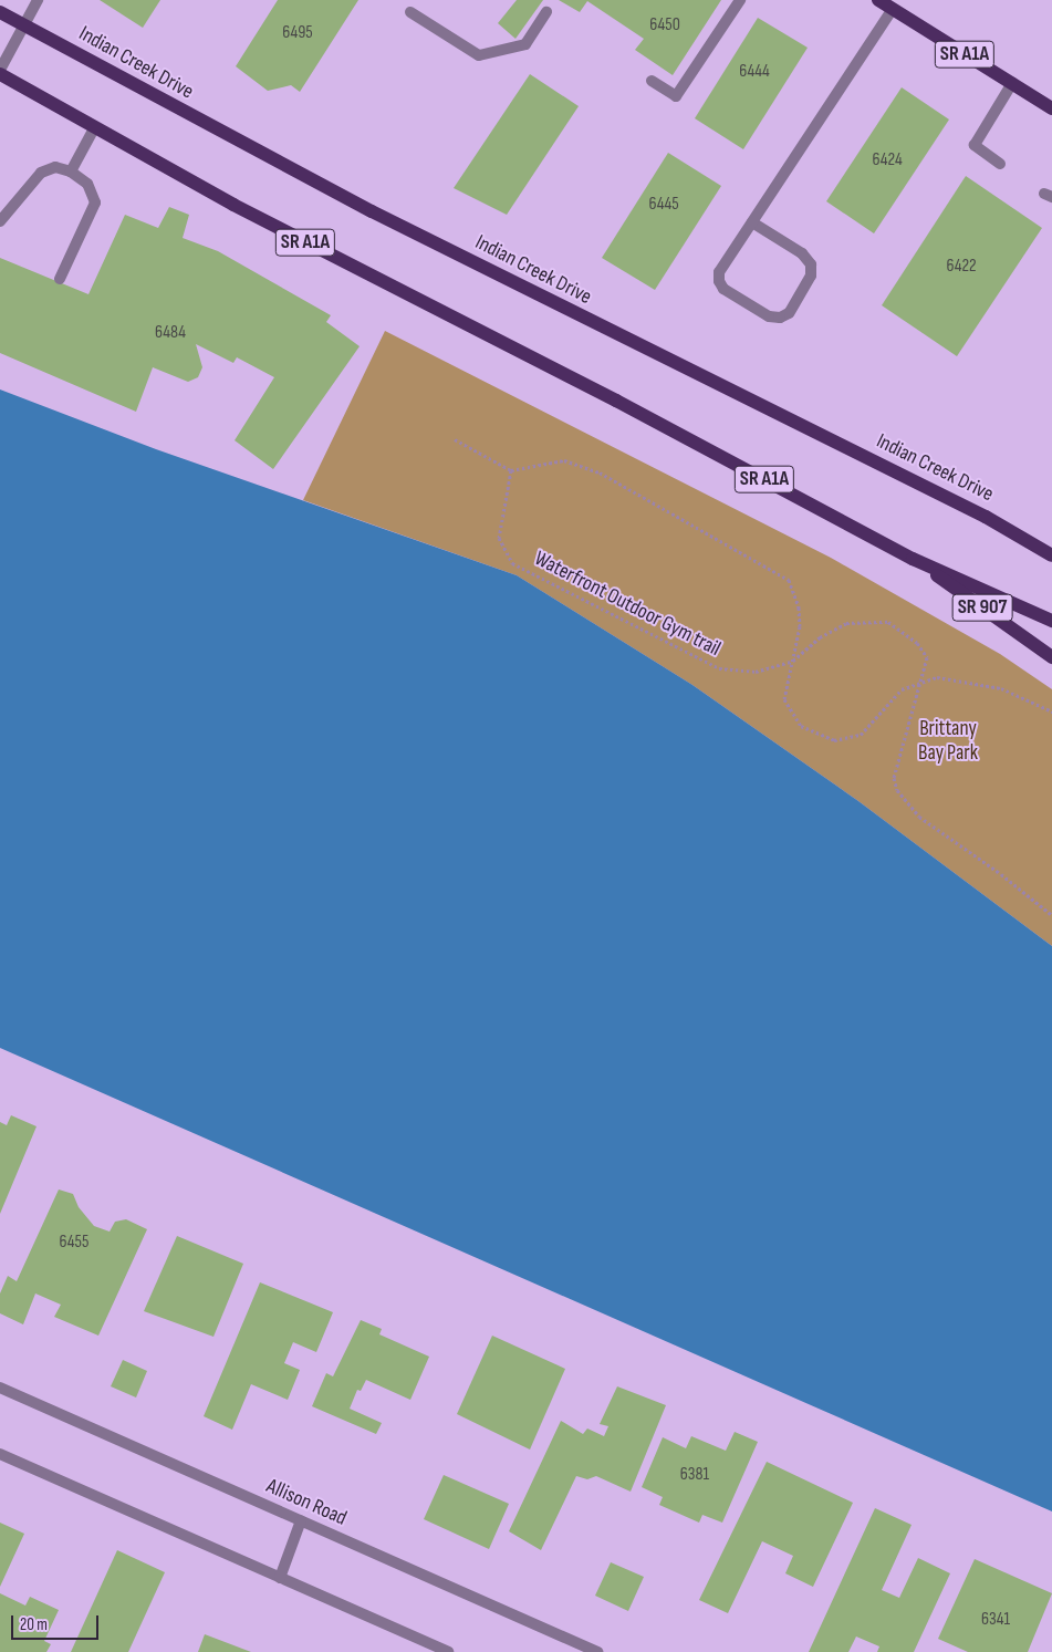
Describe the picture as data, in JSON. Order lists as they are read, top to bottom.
{
  "streets": {
    "main road": ["SR A1A", "Indian Creek Drive", "SR 907"],
    "street": ["Allison Road"],
    "path": ["Waterfront Outdoor Gym trail"]
  },
  "crossings": [
    ["SR A1A", "SR 907"]
  ],
  "parks": ["Brittany Bay Park"],
  "house_numbers": [
    "6450",
    "6495",
    "6444",
    "6424",
    "6445",
    "6422",
    "6484",
    "6455",
    "6381",
    "6341"
  ],
  "scale_bar": "20 m"
}
